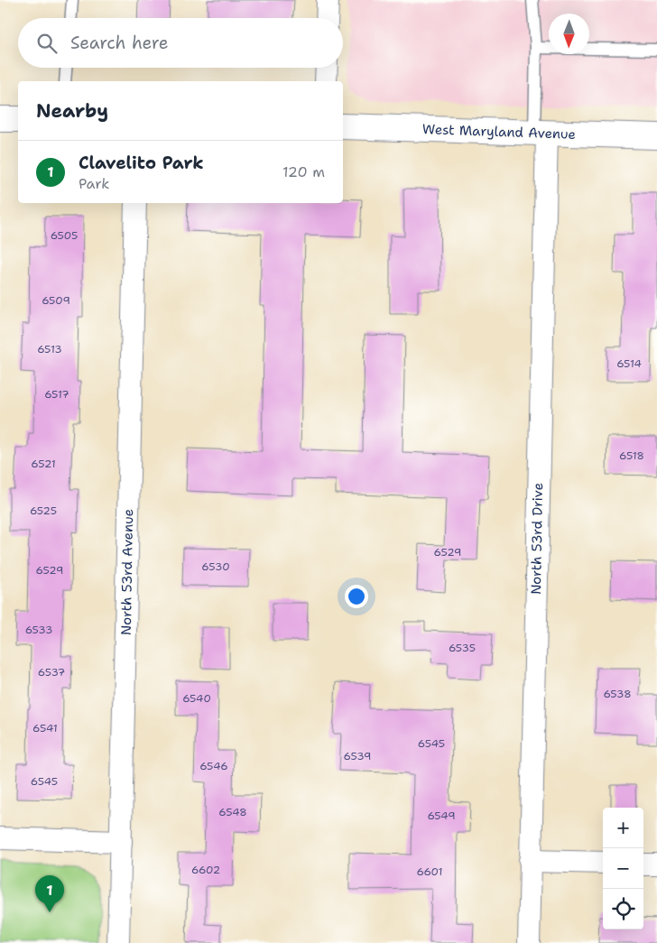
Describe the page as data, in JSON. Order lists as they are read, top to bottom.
{
  "streets": {
    "street": ["West Maryland Avenue", "North 53rd Drive", "North 53rd Avenue"]
  },
  "crossings": [
    ["West Maryland Avenue", "North 53rd Drive"]
  ],
  "house_numbers": [
    "6505",
    "6509",
    "6513",
    "6514",
    "6517",
    "6518",
    "6521",
    "6525",
    "6529",
    "6530",
    "6529",
    "6533",
    "6535",
    "6537",
    "6538",
    "6540",
    "6541",
    "6545",
    "6539",
    "6546",
    "6545",
    "6548",
    "6549",
    "6602",
    "6601"
  ],
  "north": "bottom",
  "page": {
    "search": "Search here",
    "heading": "Nearby",
    "list": [
      {
        "mark": "1",
        "name": "Clavelito Park",
        "note": "Park",
        "value": "120 m"
      }
    ],
    "map_buttons": ["+", "−"],
    "pins": "1"
  }
}
